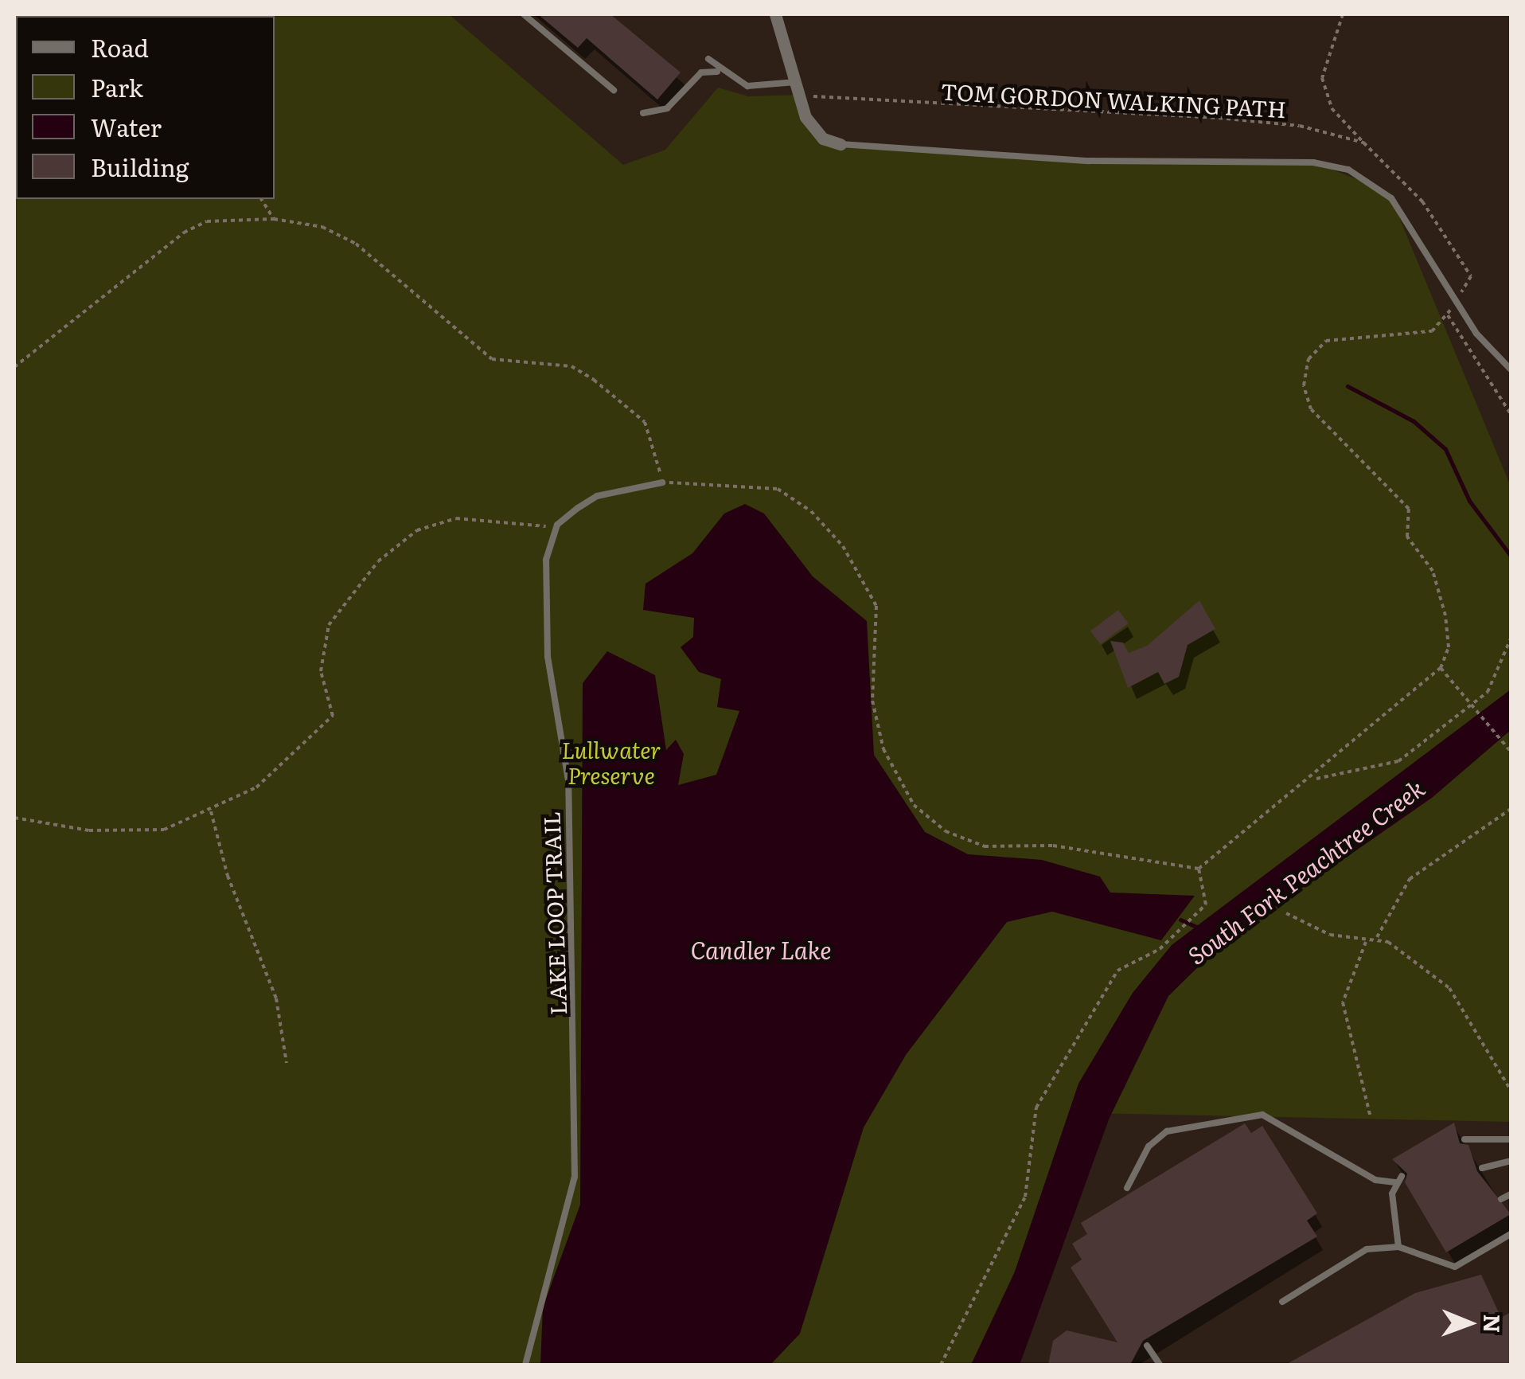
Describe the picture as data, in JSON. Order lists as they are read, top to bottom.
{
  "streets": {
    "lane": ["LAKE LOOP TRAIL"],
    "path": ["TOM GORDON WALKING PATH"]
  },
  "water": ["South Fork Peachtree Creek", "Candler Lake"],
  "parks": ["Lullwater Preserve"],
  "legend": [
    "Road",
    "Park",
    "Water",
    "Building"
  ],
  "north": "right"
}
